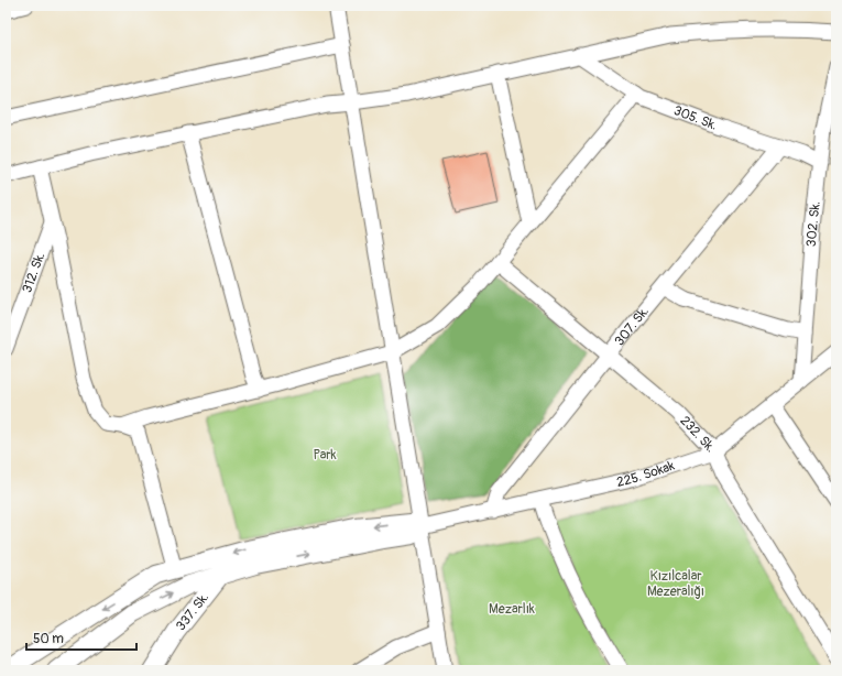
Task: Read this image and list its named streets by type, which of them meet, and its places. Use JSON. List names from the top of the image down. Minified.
{"streets":{"street":["305. Sk.","302. Sk.","312. Sk.","307. Sk.","232. Sk.","225. Sokak","337. Sk."]},"crossings":[["305. Sk.","302. Sk."],["305. Sk.","307. Sk."],["302. Sk.","225. Sokak"],["307. Sk.","232. Sk."],["307. Sk.","225. Sokak"],["232. Sk.","225. Sokak"]],"parks":["Park","Kızılcalar Mezeralığı","Mezarlık"],"scale_bar":"50 m"}
